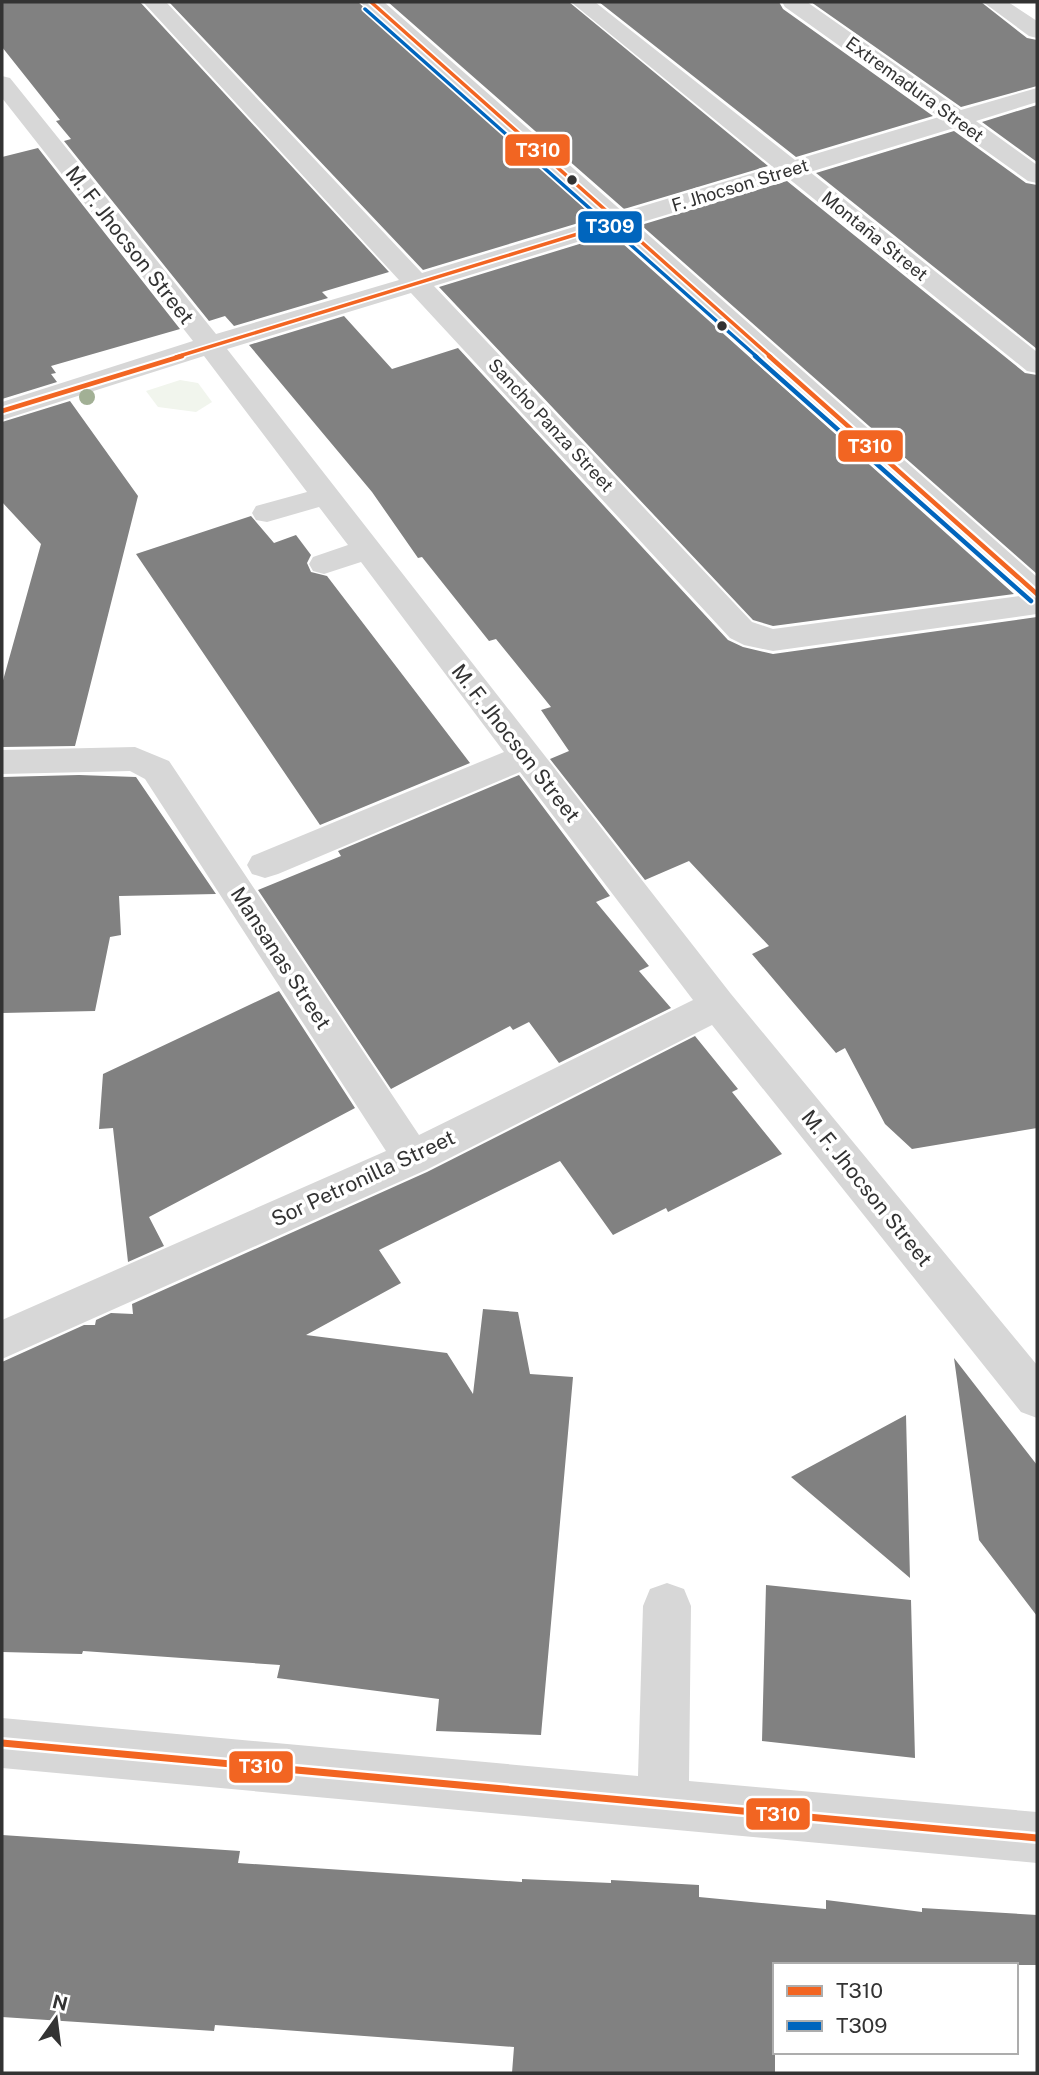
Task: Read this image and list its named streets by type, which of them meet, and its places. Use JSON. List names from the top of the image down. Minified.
{"streets":{"street":["Extremadura Street","F. Jhocson Street","Montaña Street","M. F. Jhocson Street","Sancho Panza Street","Mansanas Street","Sor Petronilla Street"]},"crossings":[["Extremadura Street","F. Jhocson Street"],["F. Jhocson Street","Montaña Street"],["F. Jhocson Street","M. F. Jhocson Street"],["F. Jhocson Street","Sancho Panza Street"],["M. F. Jhocson Street","Sor Petronilla Street"],["Mansanas Street","Sor Petronilla Street"]],"lines":["transit line T310","transit line T309"],"legend":["T310","T309"],"north":"top"}
